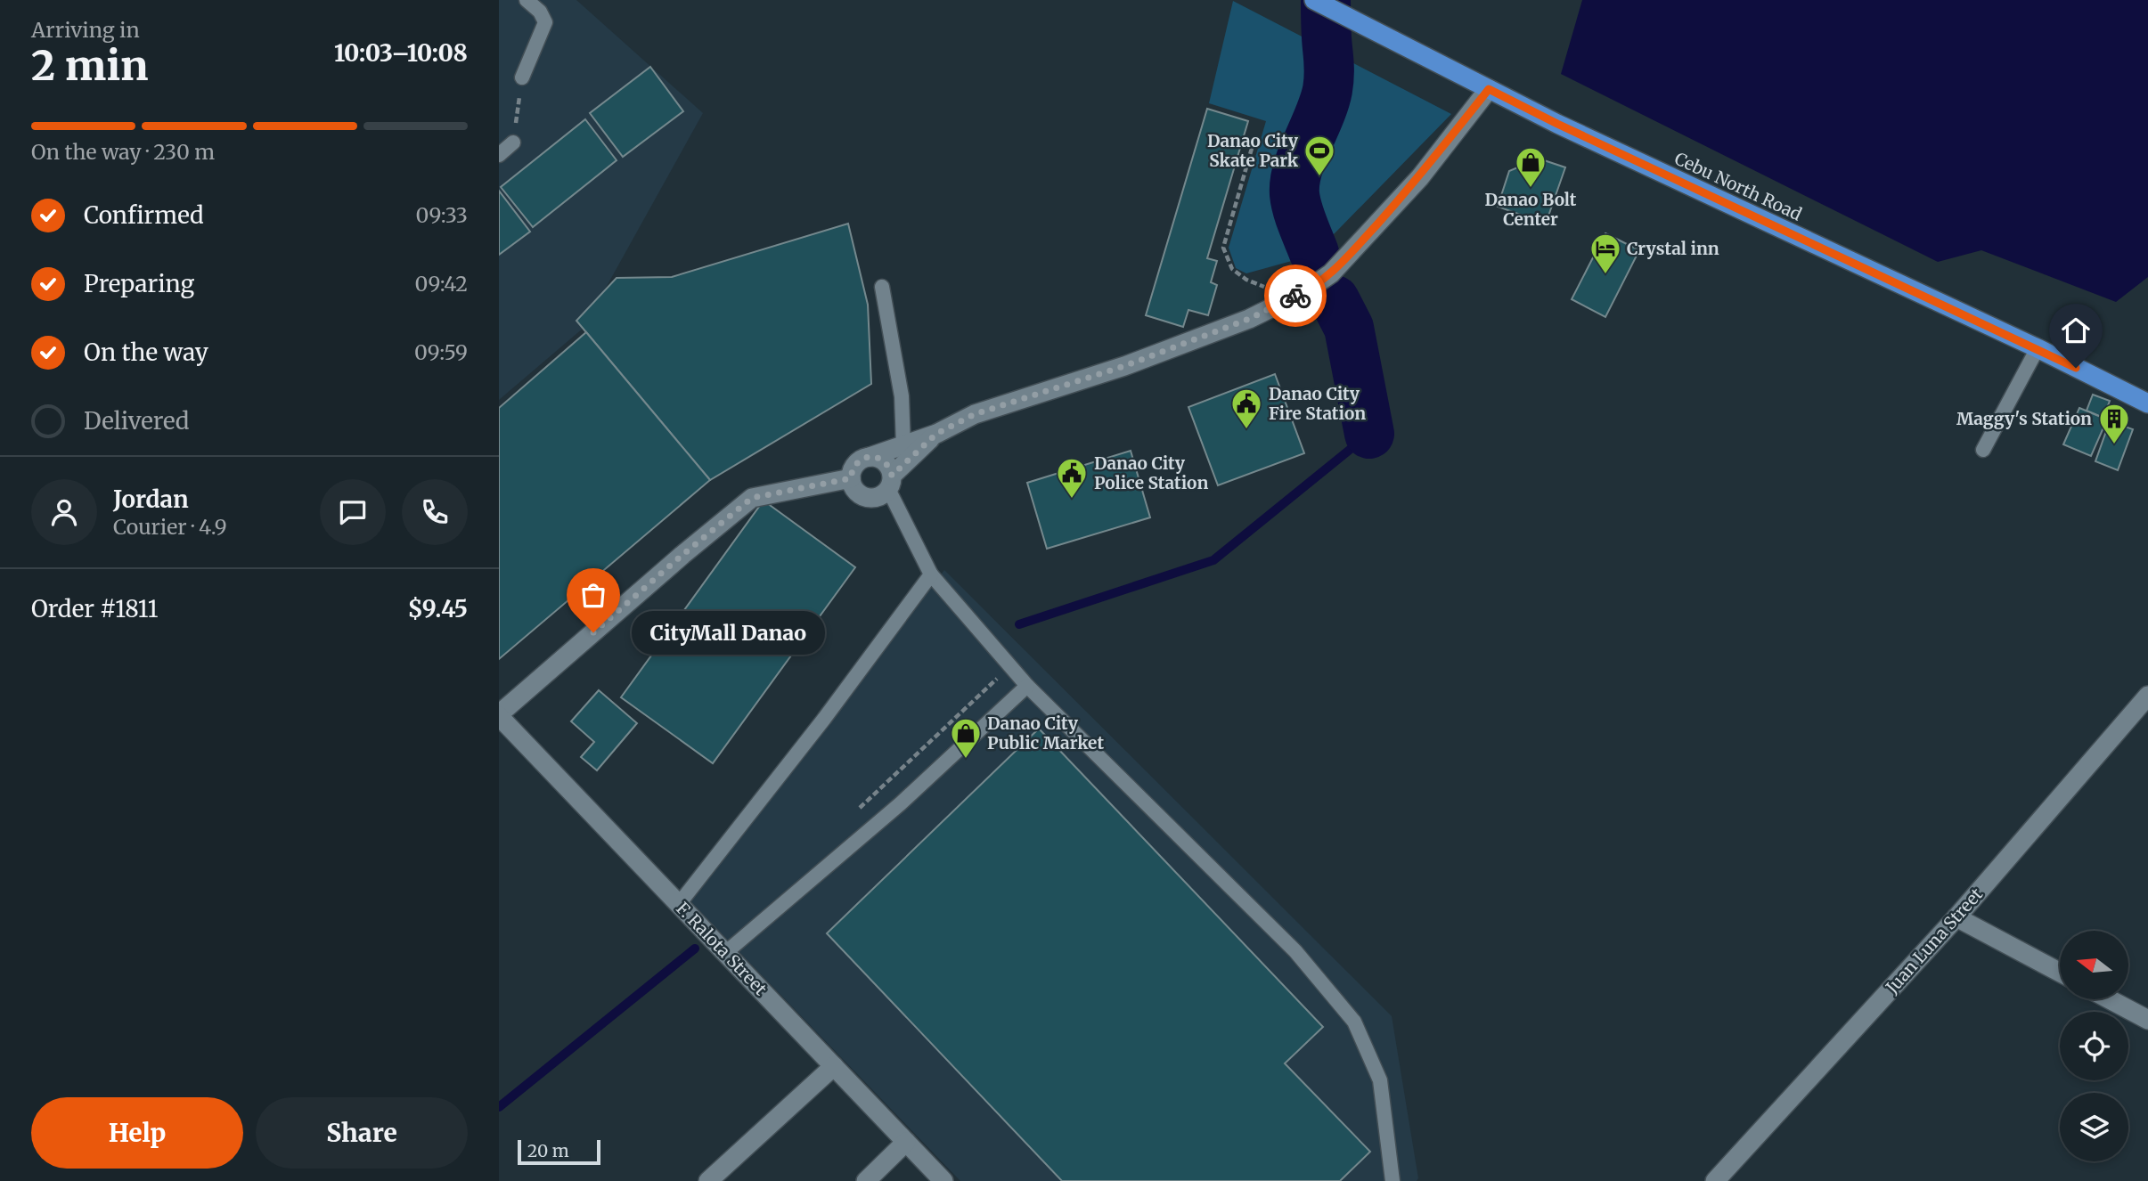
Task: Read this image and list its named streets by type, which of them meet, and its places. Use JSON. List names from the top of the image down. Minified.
{"streets":{"highway":["Cebu North Road"],"street":["Juan Luna Street","F. Ralota Street"]},"places":{"sports":["Danao City Skate Park"],"shop":["Danao Bolt Center","Danao City Public Market"],"hotel":["Crystal inn"],"public building":["Danao City Fire Station","Danao City Police Station"],"building":["Maggy's Station"],"other":["CityMall Danao"]},"scale_bar":"20 m","north":"left","page":{"heading":["2 min","Arriving in","10:03–10:08"],"panel":["Jordan","Courier · 4.9","Order #1811","$9.45"],"bar":"On the way · 230 m","list":[["Confirmed","09:33"],["Preparing","09:42"],["On the way","09:59"],"Delivered"],"bubble":"CityMall Danao","buttons":["Help","Share"],"scale":"20 m"}}
